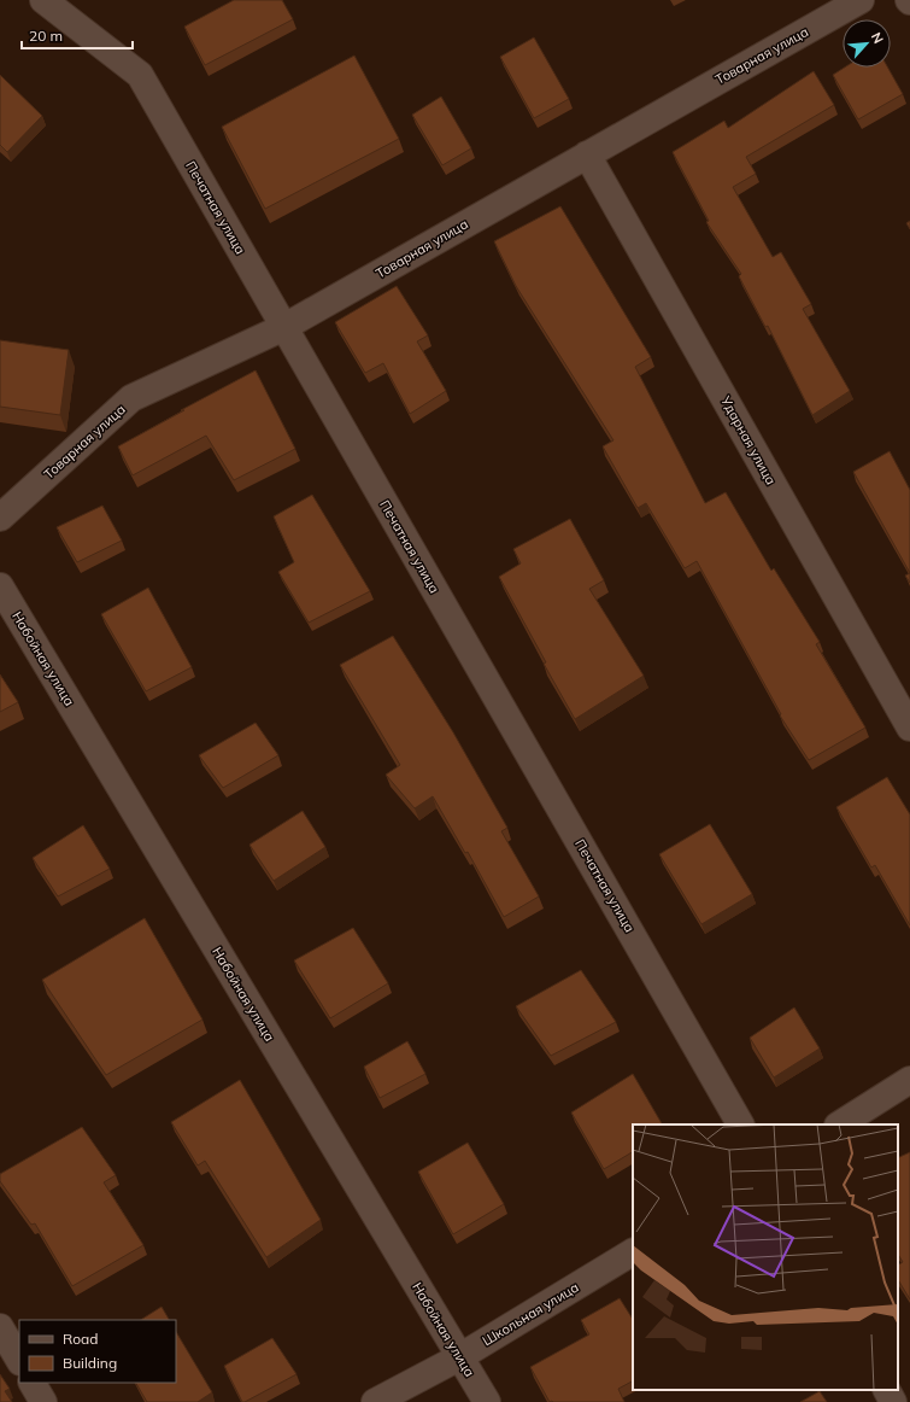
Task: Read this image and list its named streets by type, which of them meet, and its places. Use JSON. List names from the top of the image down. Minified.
{"streets":{"street":["Товарная улица","Печатная улица","Ударная улица","Набойная улица","Школьная улица"]},"crossings":[["Товарная улица","Печатная улица"],["Товарная улица","Ударная улица"],["Набойная улица","Школьная улица"]],"legend":["Road","Building"],"scale_bar":"20 m","north":"top right"}
